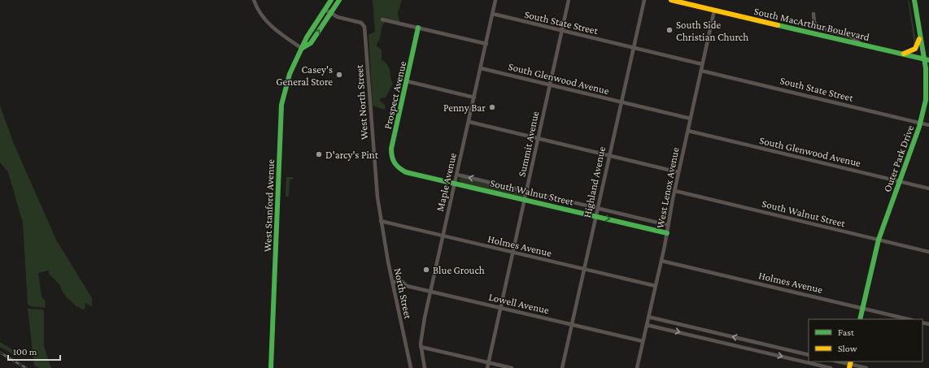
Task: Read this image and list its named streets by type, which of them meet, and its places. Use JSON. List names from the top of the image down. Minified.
{"streets":{"street":["South State Street","South MacArthur Boulevard","South Glenwood Avenue","Prospect Avenue","West North Street","Summit Avenue","Outer Park Drive","Maple Avenue","Highland Avenue","West Lenox Avenue","South Walnut Street","West Stanford Avenue","Holmes Avenue","North Street","Lowell Avenue"]},"crossings":[["South State Street","Summit Avenue"],["South State Street","Outer Park Drive"],["South State Street","Maple Avenue"],["South State Street","Highland Avenue"],["South State Street","West Lenox Avenue"],["South MacArthur Boulevard","Outer Park Drive"],["South MacArthur Boulevard","West Lenox Avenue"],["South Glenwood Avenue","Summit Avenue"],["South Glenwood Avenue","Outer Park Drive"],["South Glenwood Avenue","Maple Avenue"],["South Glenwood Avenue","Highland Avenue"],["South Glenwood Avenue","West Lenox Avenue"],["Prospect Avenue","South Walnut Street"],["West North Street","West Stanford Avenue"],["West North Street","Holmes Avenue"],["West North Street","North Street"],["Summit Avenue","South Walnut Street"],["Summit Avenue","Holmes Avenue"],["Summit Avenue","Lowell Avenue"],["Outer Park Drive","South Walnut Street"],["Outer Park Drive","Holmes Avenue"],["Maple Avenue","South Walnut Street"],["Maple Avenue","Holmes Avenue"],["Maple Avenue","Lowell Avenue"],["Highland Avenue","South Walnut Street"],["Highland Avenue","Holmes Avenue"],["Highland Avenue","Lowell Avenue"],["West Lenox Avenue","South Walnut Street"],["West Lenox Avenue","Holmes Avenue"],["West Lenox Avenue","Lowell Avenue"],["Holmes Avenue","North Street"],["North Street","Lowell Avenue"]],"places":["South Side Christian Church","Casey's General Store","Penny Bar","D'arcy's Pint","Blue Grouch"],"legend":["Fast","Slow"],"scale_bar":"100 m"}
